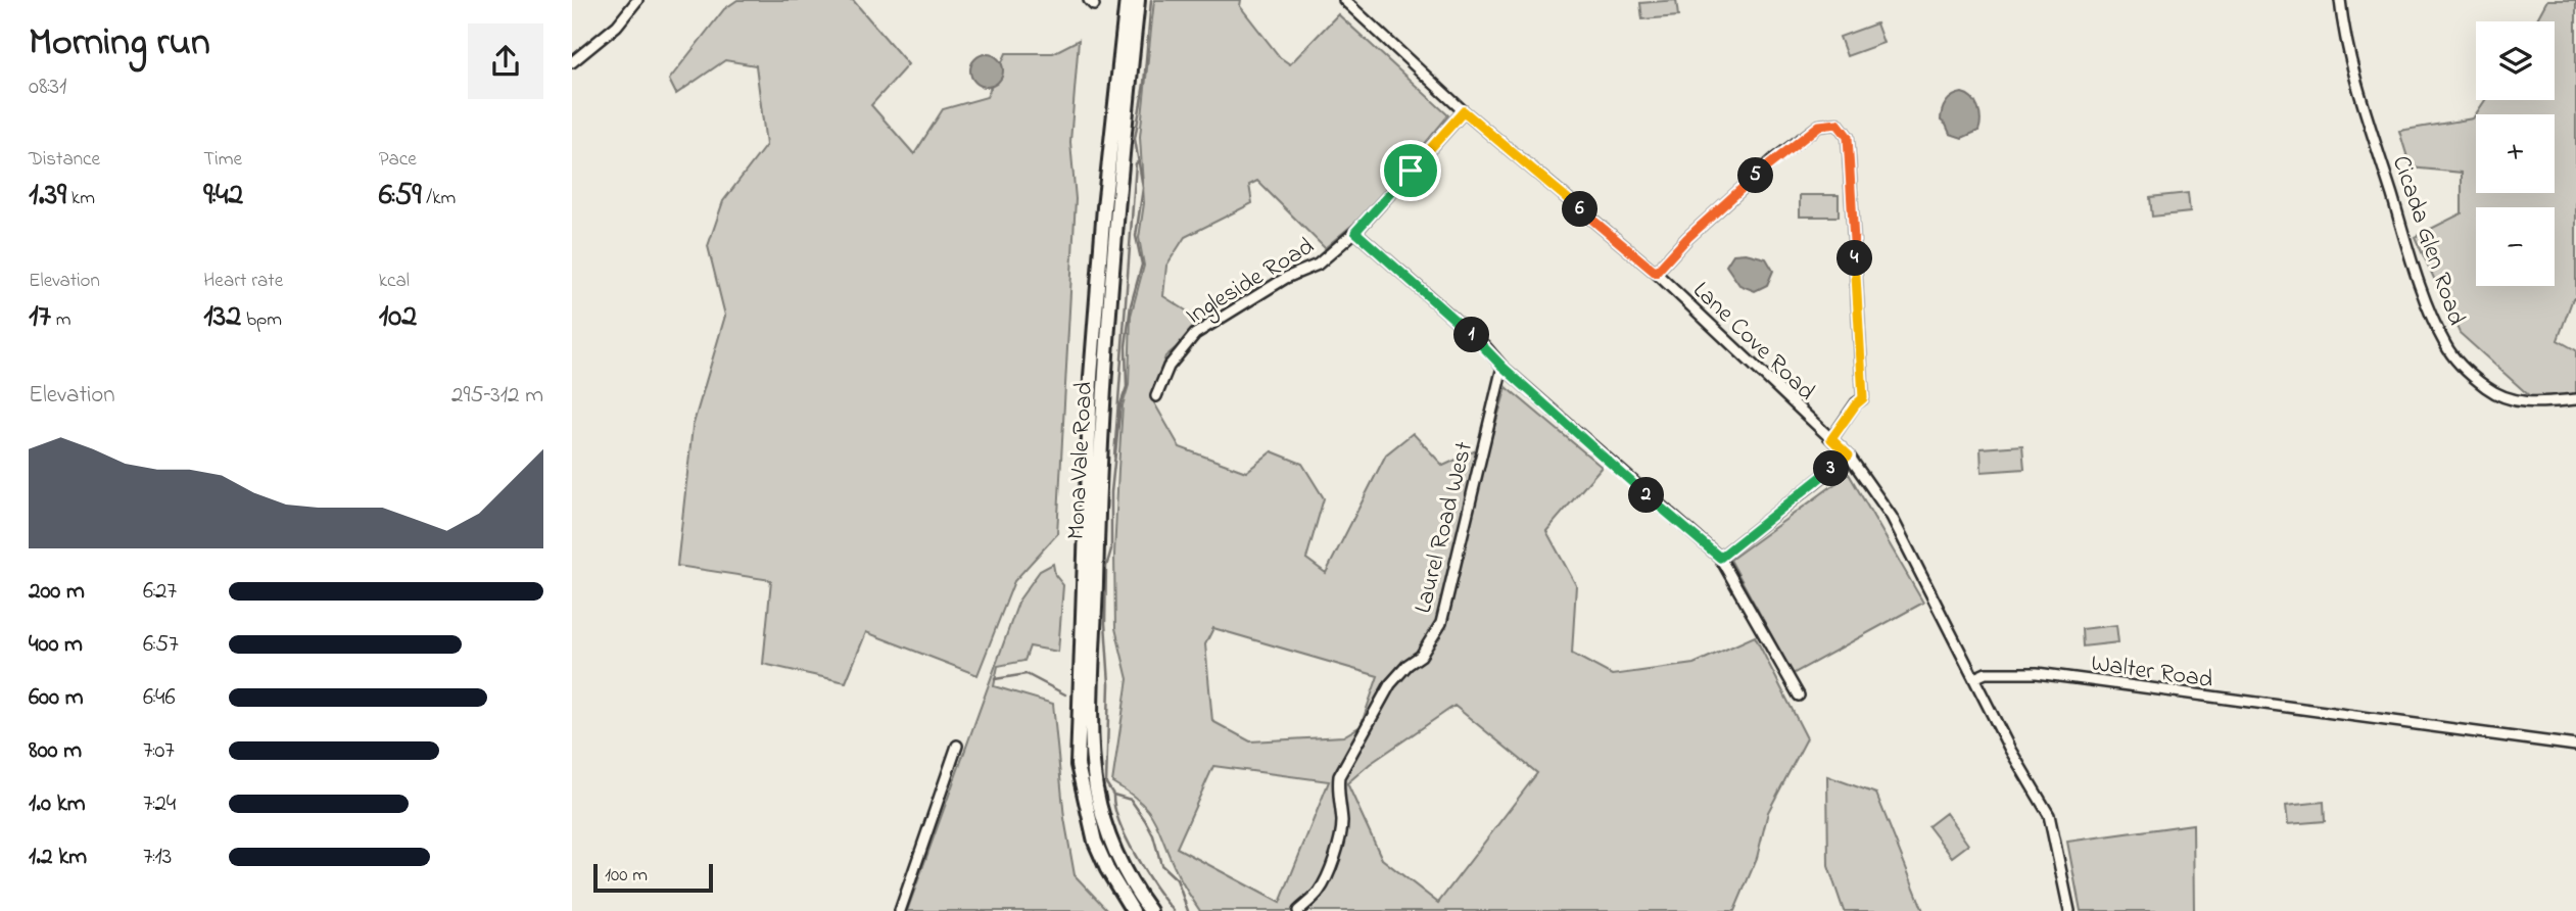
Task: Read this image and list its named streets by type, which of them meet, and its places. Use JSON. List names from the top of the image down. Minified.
{"streets":{"highway":["Mona Vale Road"],"street":["Cicada Glen Road","Ingleside Road","Lane Cove Road","Laurel Road West","Walter Road"]},"crossings":[["Ingleside Road","Lane Cove Road"],["Lane Cove Road","Walter Road"]],"scale_bar":"100 m","page":{"heading":["Morning run","08:31"],"map_buttons":["+","−"],"stats":[["Distance","1.39 km"],["Time","9:42"],["Pace","6:59 /km"],["Elevation","17 m"],["Heart rate","132 bpm"],["kcal","102"]],"pins":["5","6","4","1","3","2"],"chart":["Elevation","295–312 m"],"list":[{"name":"200 m","note":"6:27"},{"name":"400 m","note":"6:57"},{"name":"600 m","note":"6:46"},{"name":"800 m","note":"7:07"},{"name":"1.0 km","note":"7:24"},{"name":"1.2 km","note":"7:13"}],"scale":"100 m"}}
